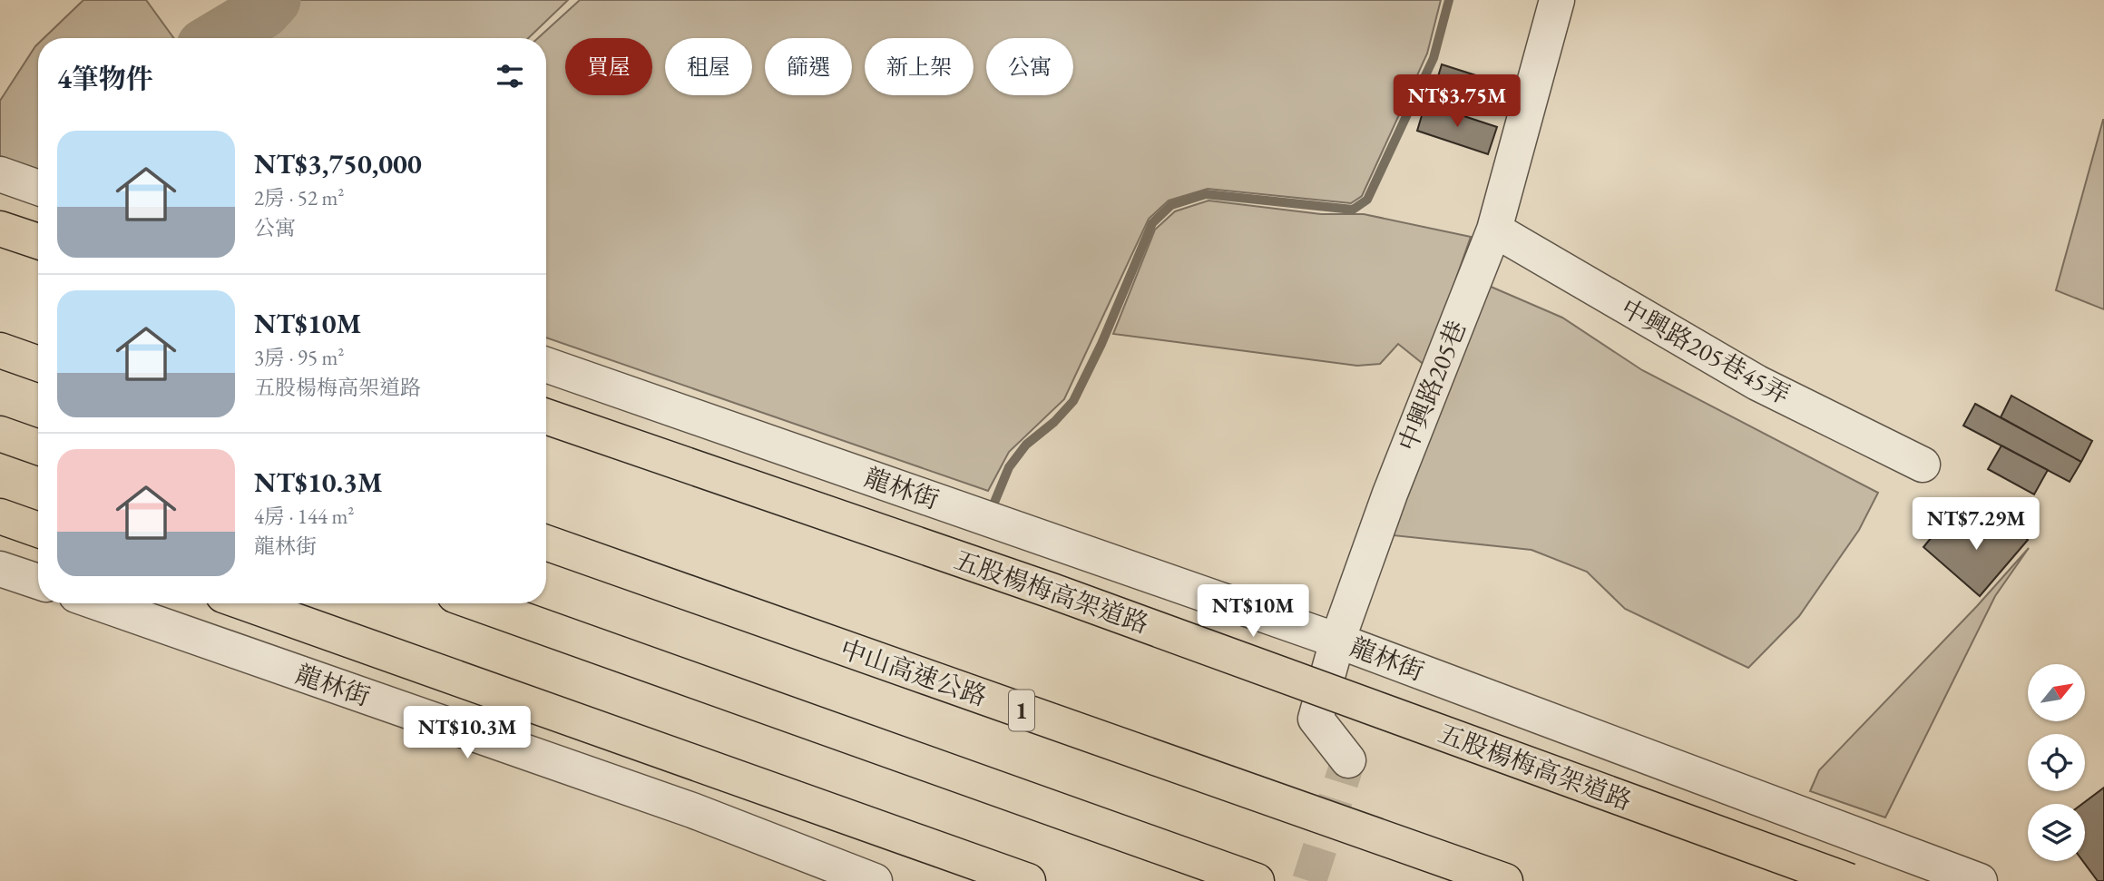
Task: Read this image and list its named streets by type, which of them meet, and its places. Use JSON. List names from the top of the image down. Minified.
{"streets":{"highway":["五股楊梅高架道路","中山高速公路","1"],"street":["中興路205巷45弄","中興路205巷","龍林街"]},"crossings":[["中興路205巷45弄","中興路205巷"],["中興路205巷","龍林街"]],"north":"top right","page":{"chip":["買屋","租屋","篩選","新上架","公寓"],"heading":"4筆物件","price":["NT$3.75M","NT$7.29M","NT$10M","NT$10.3M"],"list":[{"name":"NT$3,750,000","note":"2房 · 52 m² · 公寓"},{"name":"NT$10M","note":"3房 · 95 m² · 五股楊梅高架道路"},{"name":"NT$10.3M","note":"4房 · 144 m² · 龍林街"}]}}
